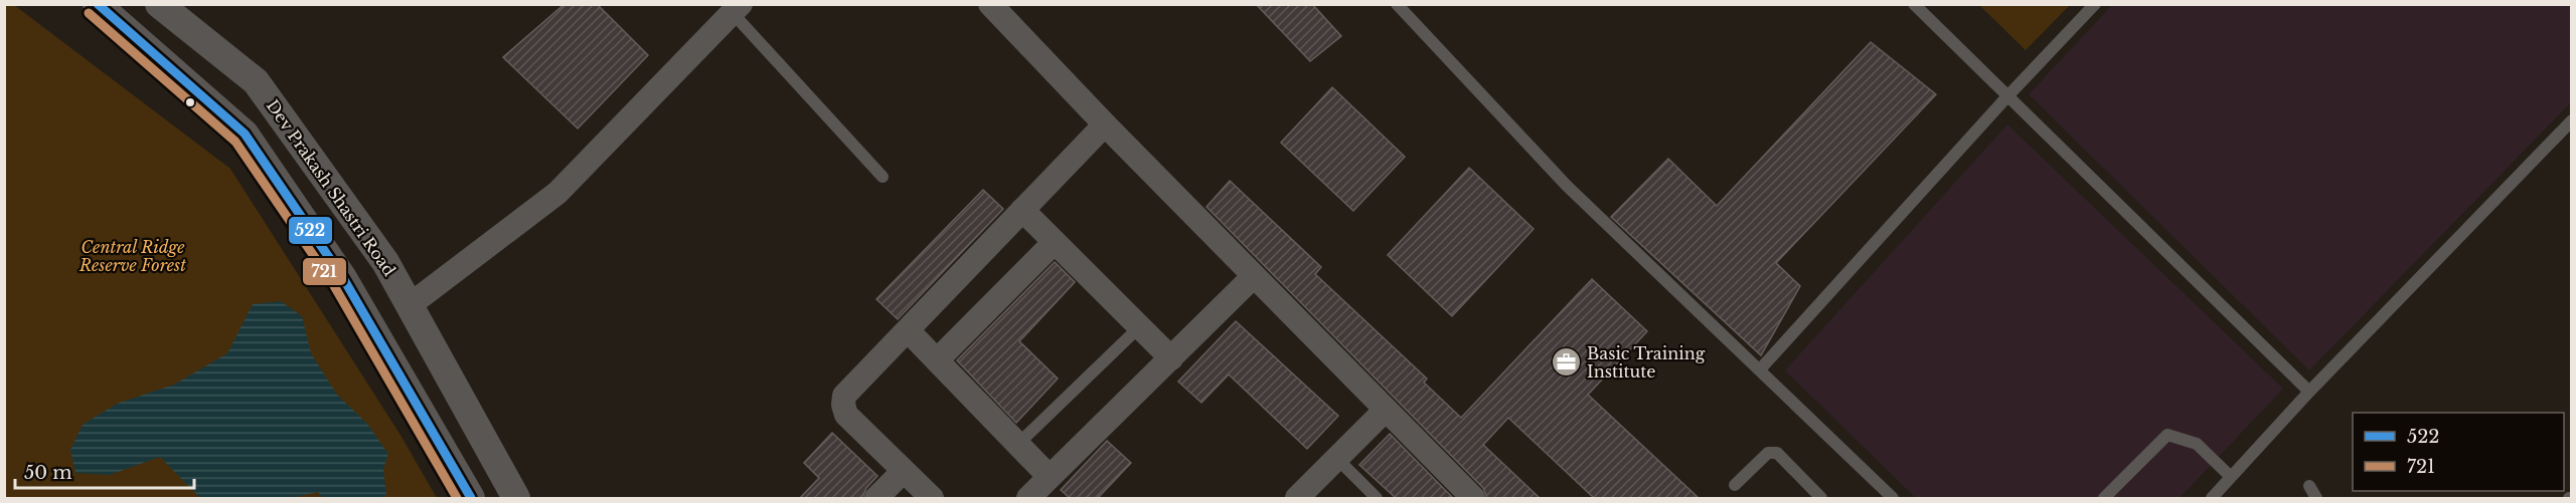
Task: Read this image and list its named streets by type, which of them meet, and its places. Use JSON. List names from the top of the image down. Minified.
{"streets":{"street":["Dev Prakash Shastri Road"]},"parks":["Central Ridge Reserve Forest"],"places":{"office":["Basic Training Institute"]},"lines":["transit line 522","transit line 721"],"legend":["522","721"],"scale_bar":"50 m"}
